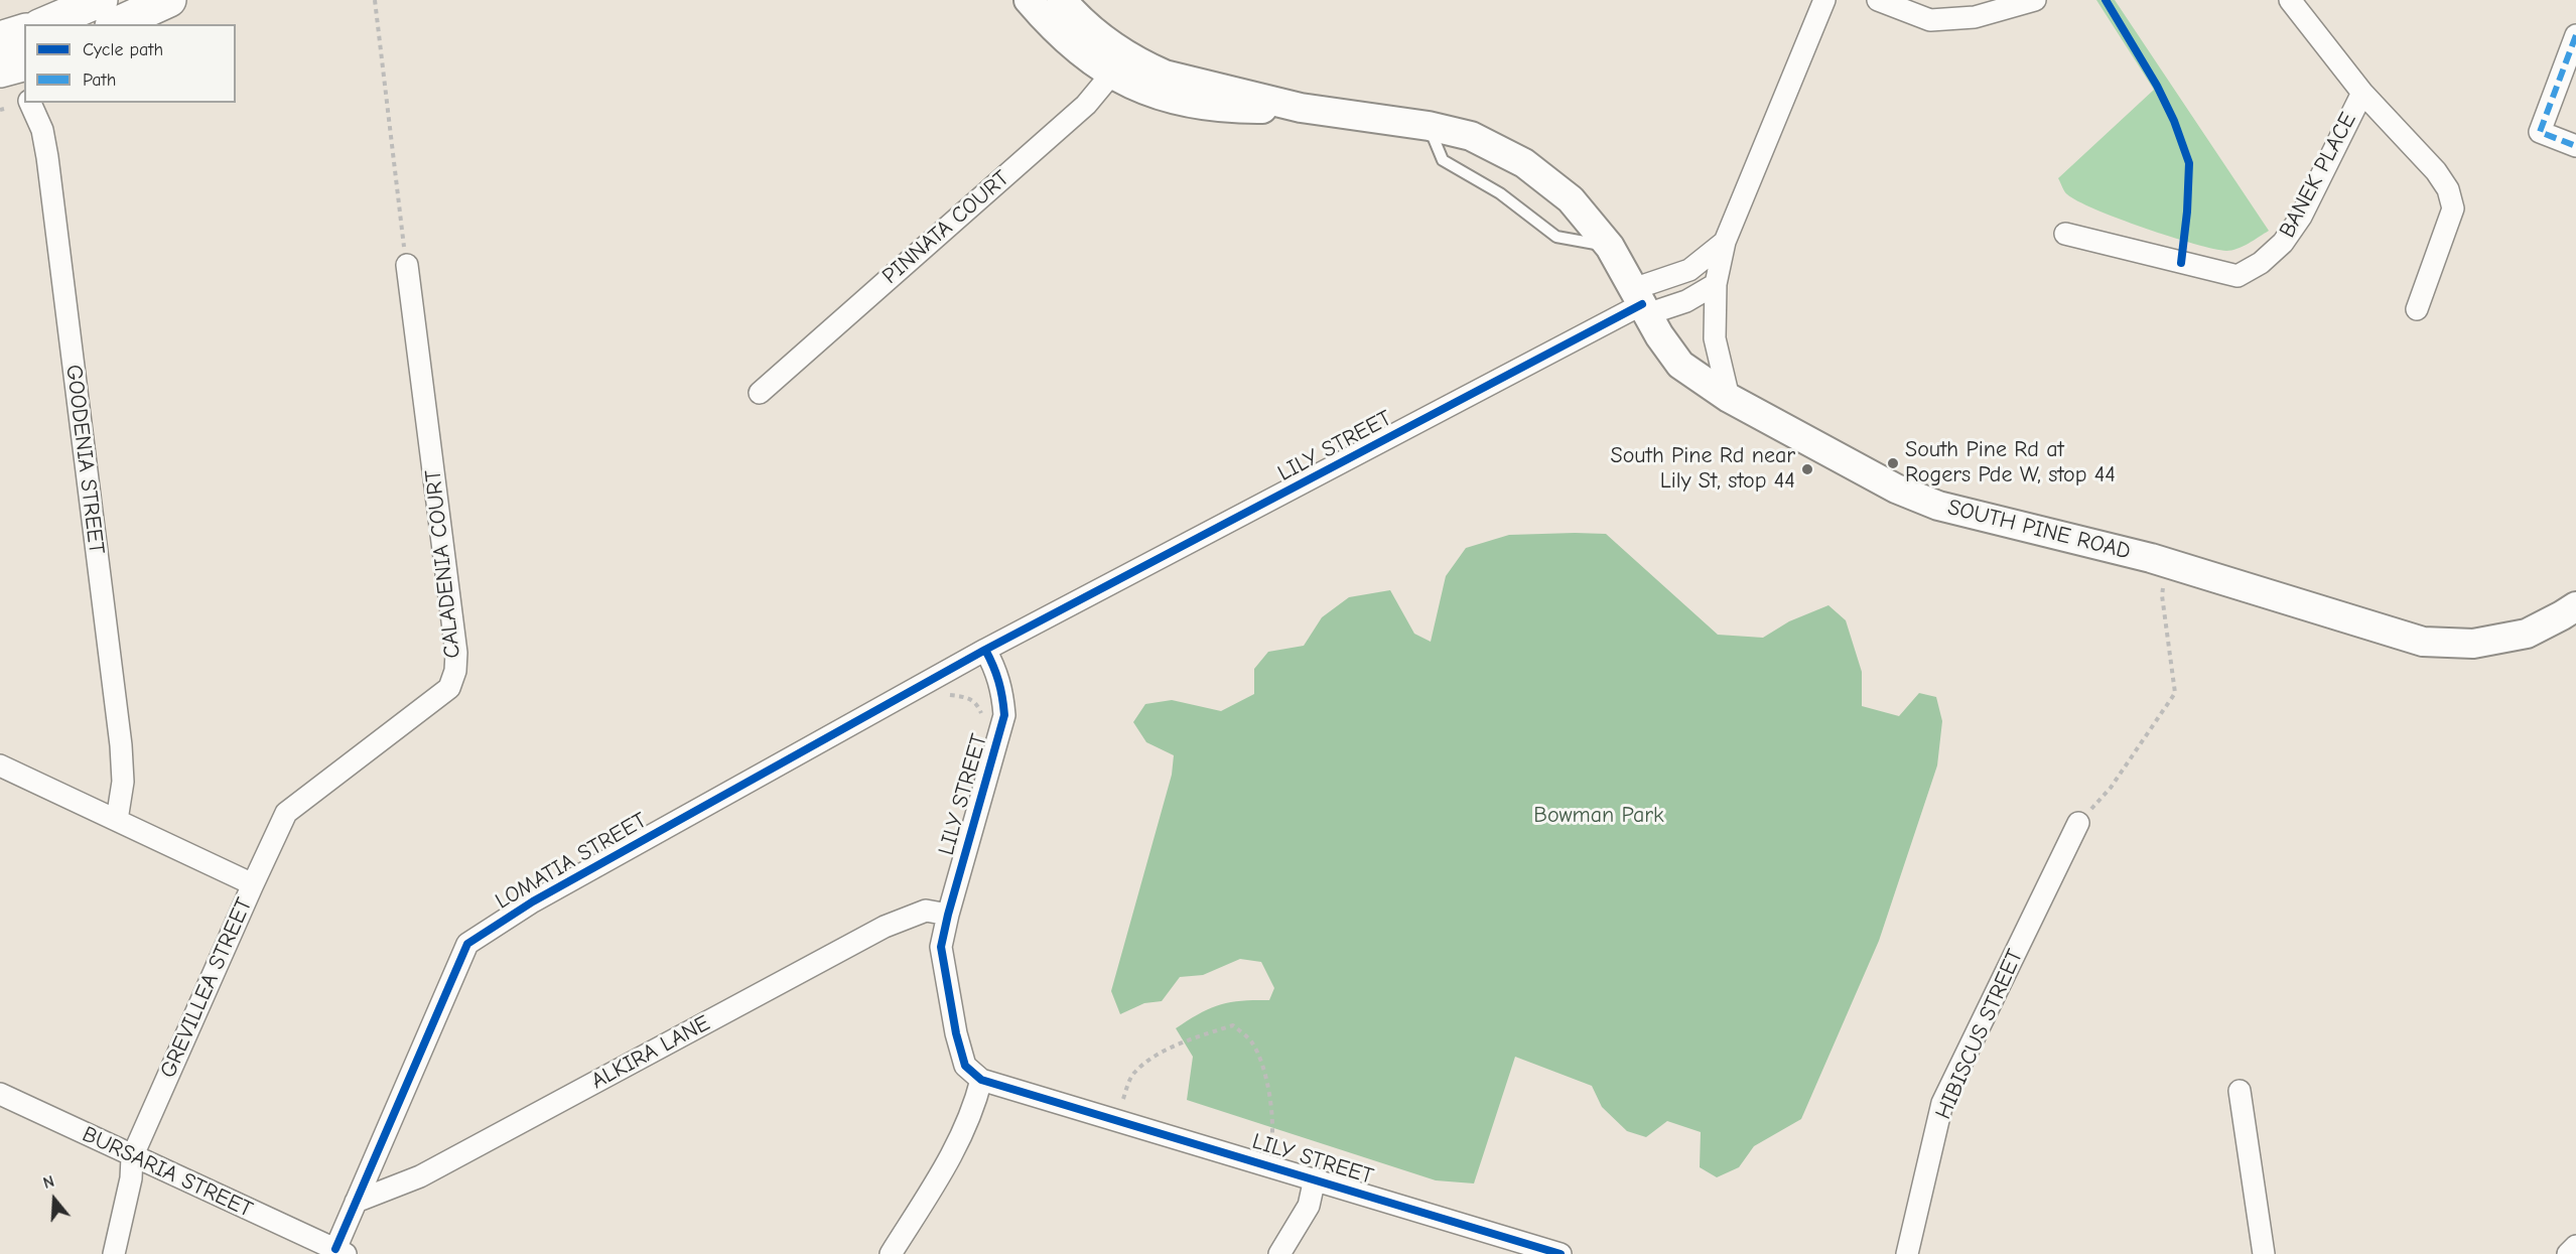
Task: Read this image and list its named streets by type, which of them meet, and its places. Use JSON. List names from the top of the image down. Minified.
{"streets":{"main road":["SOUTH PINE ROAD"],"street":["BANEK PLACE","PINNATA COURT","LILY STREET","GOODENIA STREET","CALADENIA COURT","LOMATIA STREET","GREVILLEA STREET","HIBISCUS STREET","ALKIRA LANE","BURSARIA STREET"]},"crossings":[["PINNATA COURT","SOUTH PINE ROAD"],["LILY STREET","SOUTH PINE ROAD"],["LILY STREET","LOMATIA STREET"],["LILY STREET","ALKIRA LANE"],["GOODENIA STREET","GREVILLEA STREET"],["CALADENIA COURT","GREVILLEA STREET"],["LOMATIA STREET","ALKIRA LANE"],["LOMATIA STREET","BURSARIA STREET"],["GREVILLEA STREET","BURSARIA STREET"]],"parks":["Bowman Park"],"places":["South Pine Rd at Rogers Pde W, stop 44","South Pine Rd near Lily St, stop 44"],"legend":["Cycle path","Path"],"north":"top"}
